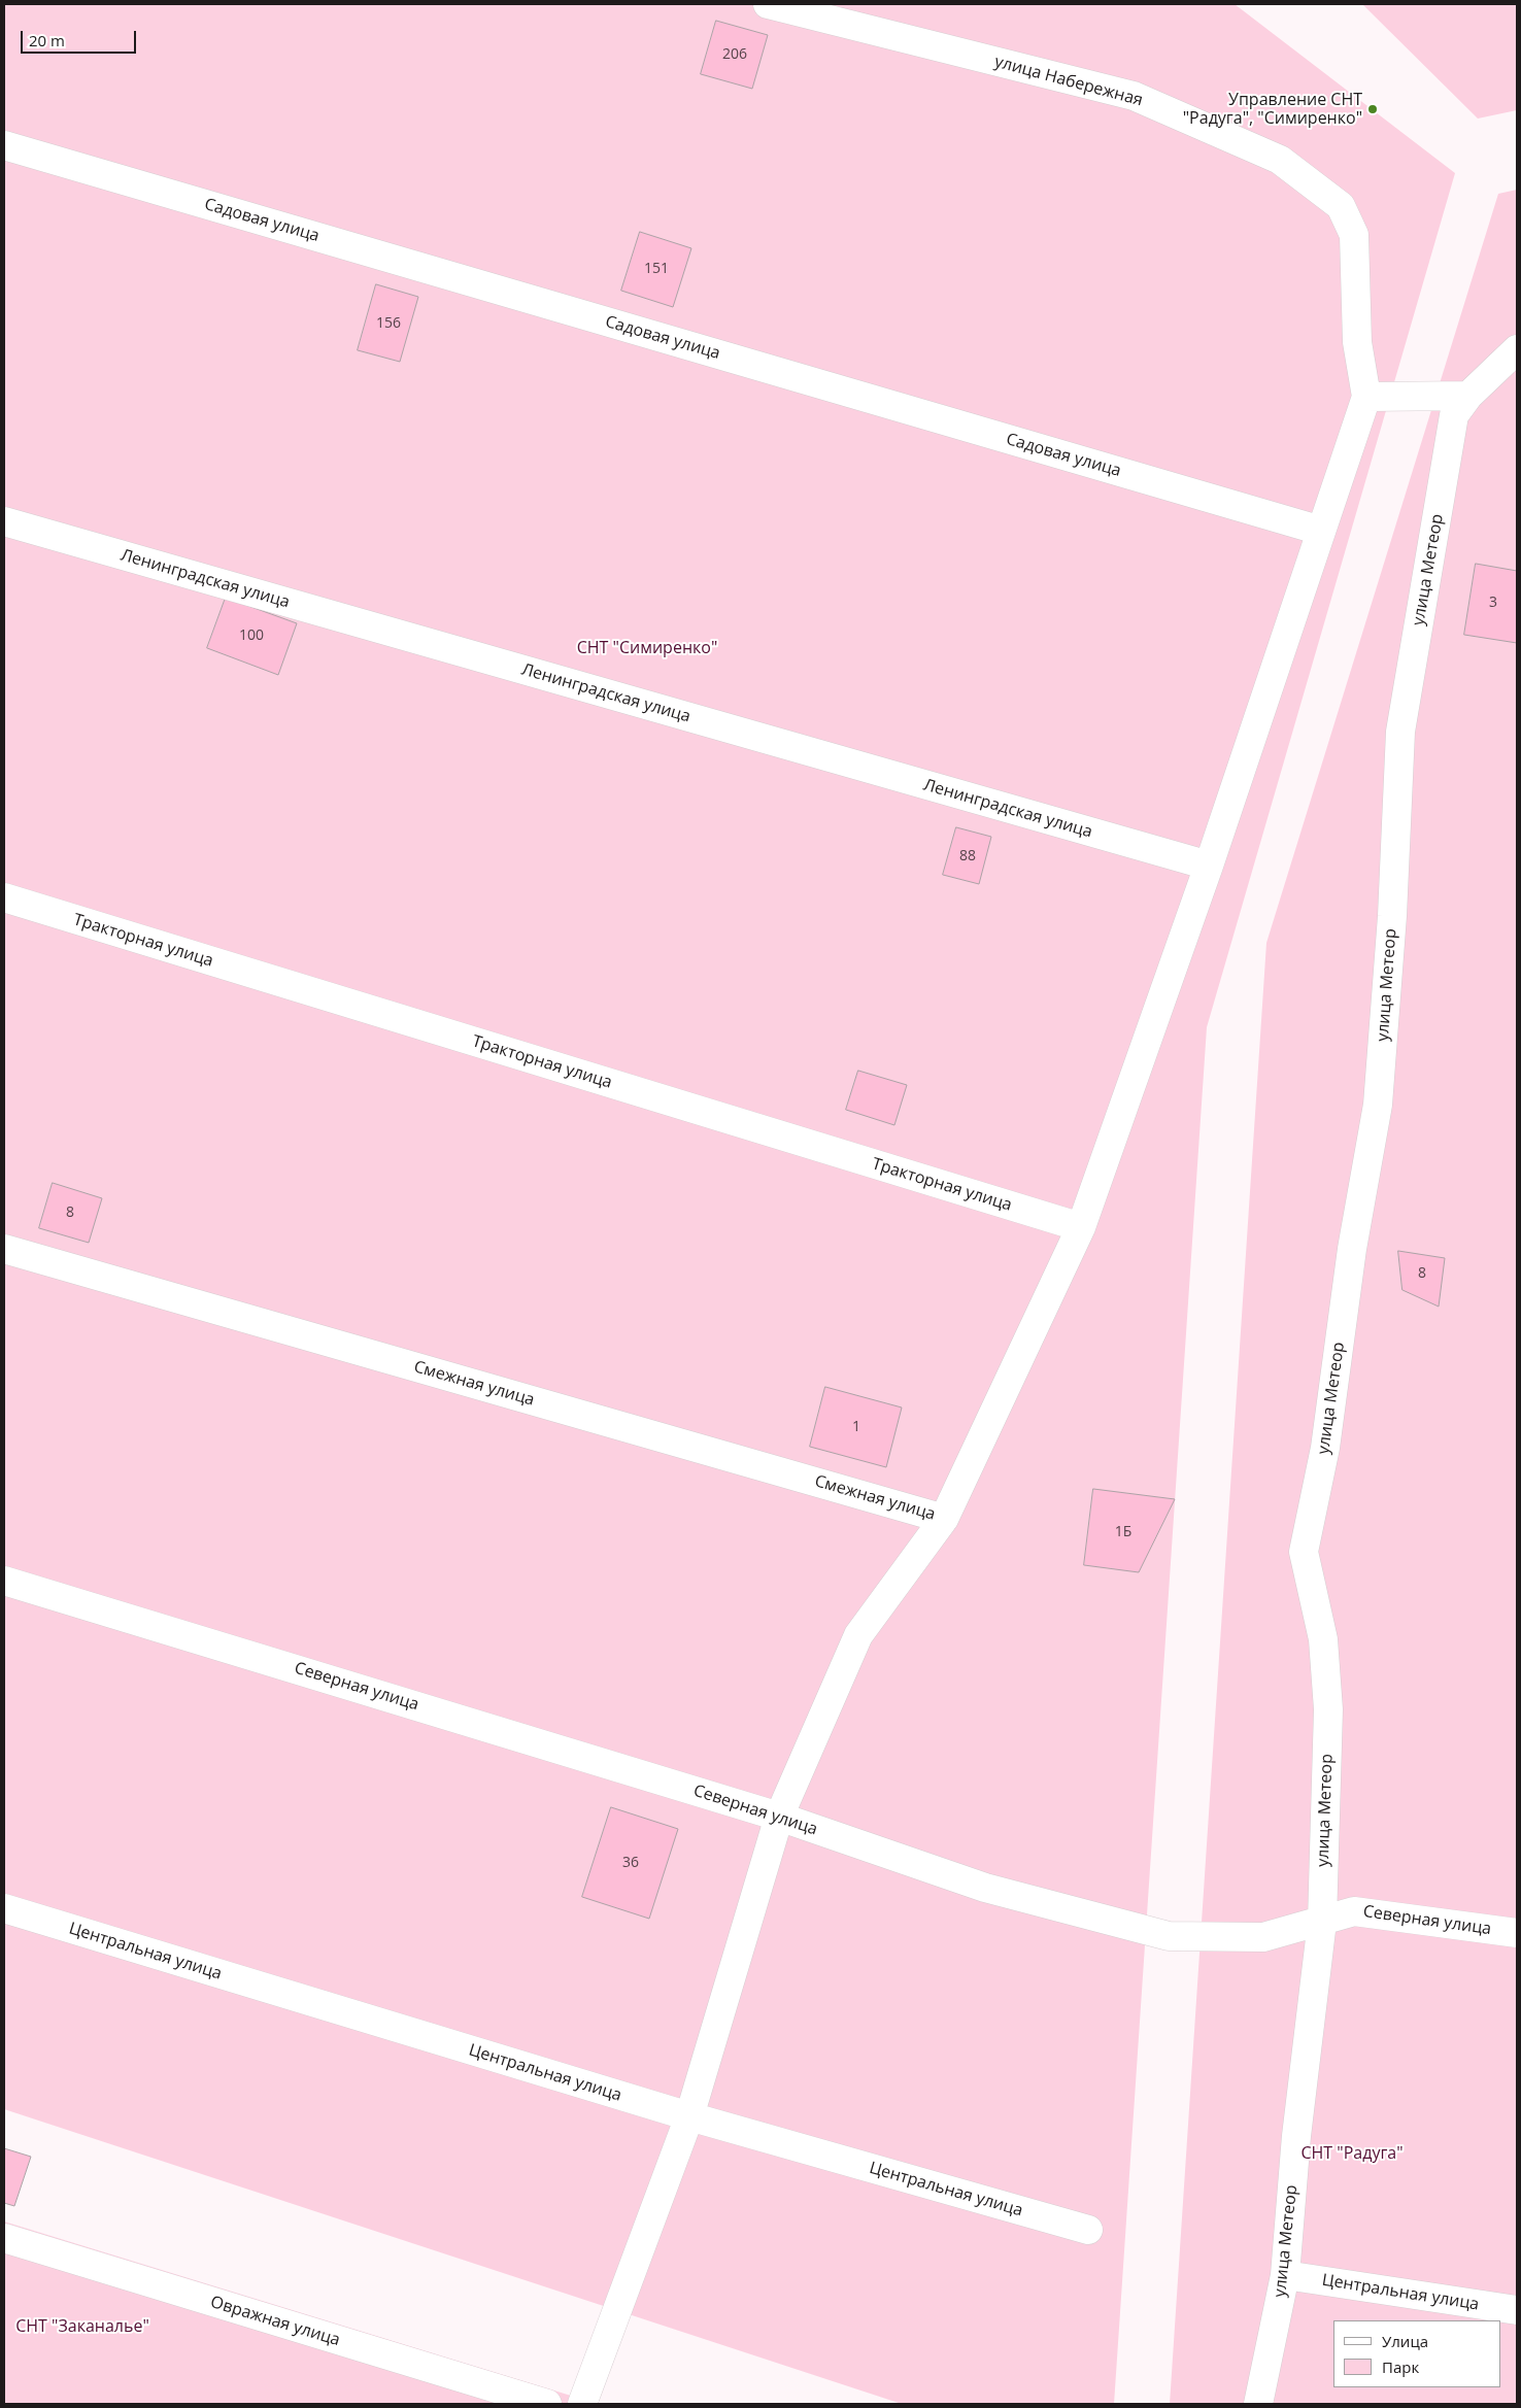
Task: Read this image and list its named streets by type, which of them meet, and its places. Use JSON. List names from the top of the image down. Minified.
{"streets":{"street":["улица Набережная","Садовая улица","улица Метеор","Ленинградская улица","Тракторная улица","Смежная улица","Северная улица","Центральная улица","Овражная улица"]},"crossings":[["улица Метеор","Северная улица"],["улица Метеор","Центральная улица"]],"parks":["СНТ \"Симиренко\"","СНТ \"Радуга\"","СНТ \"Заканалье\""],"places":["Управление СНТ \"Радуга\", \"Симиренко\""],"house_numbers":["206","151","156","3","100","88","8","8","1","1Б","36"],"legend":["Улица","Парк"],"scale_bar":"20 m"}
